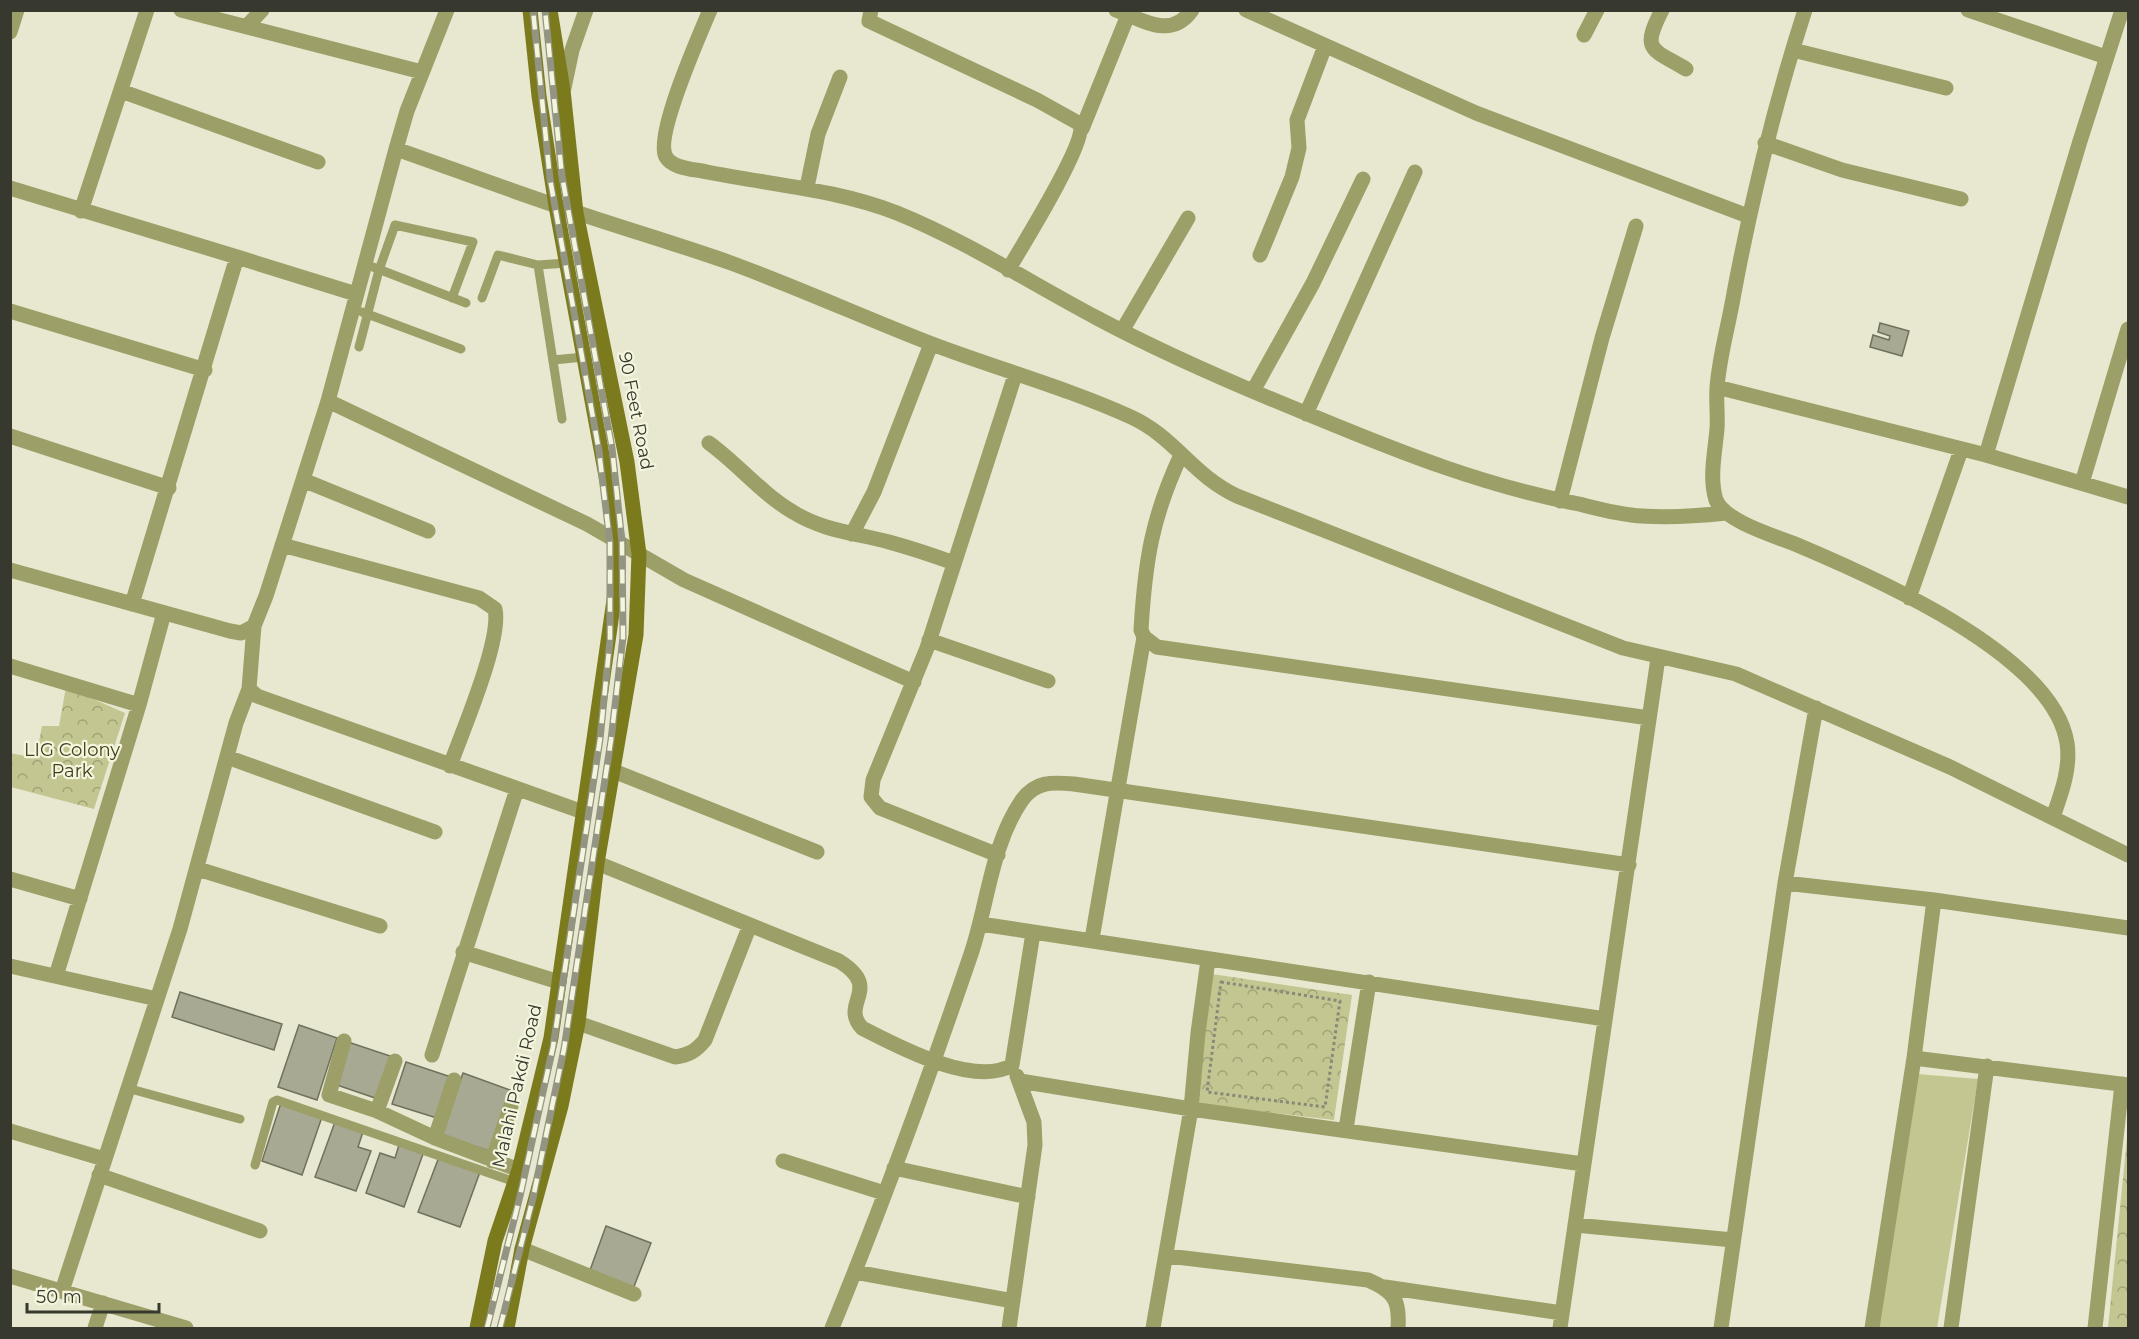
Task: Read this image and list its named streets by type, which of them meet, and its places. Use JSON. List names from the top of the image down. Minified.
{"streets":{"main road":["90 Feet Road","Malahi Pakdi Road"]},"parks":["LIG Colony Park"],"scale_bar":"50 m"}
